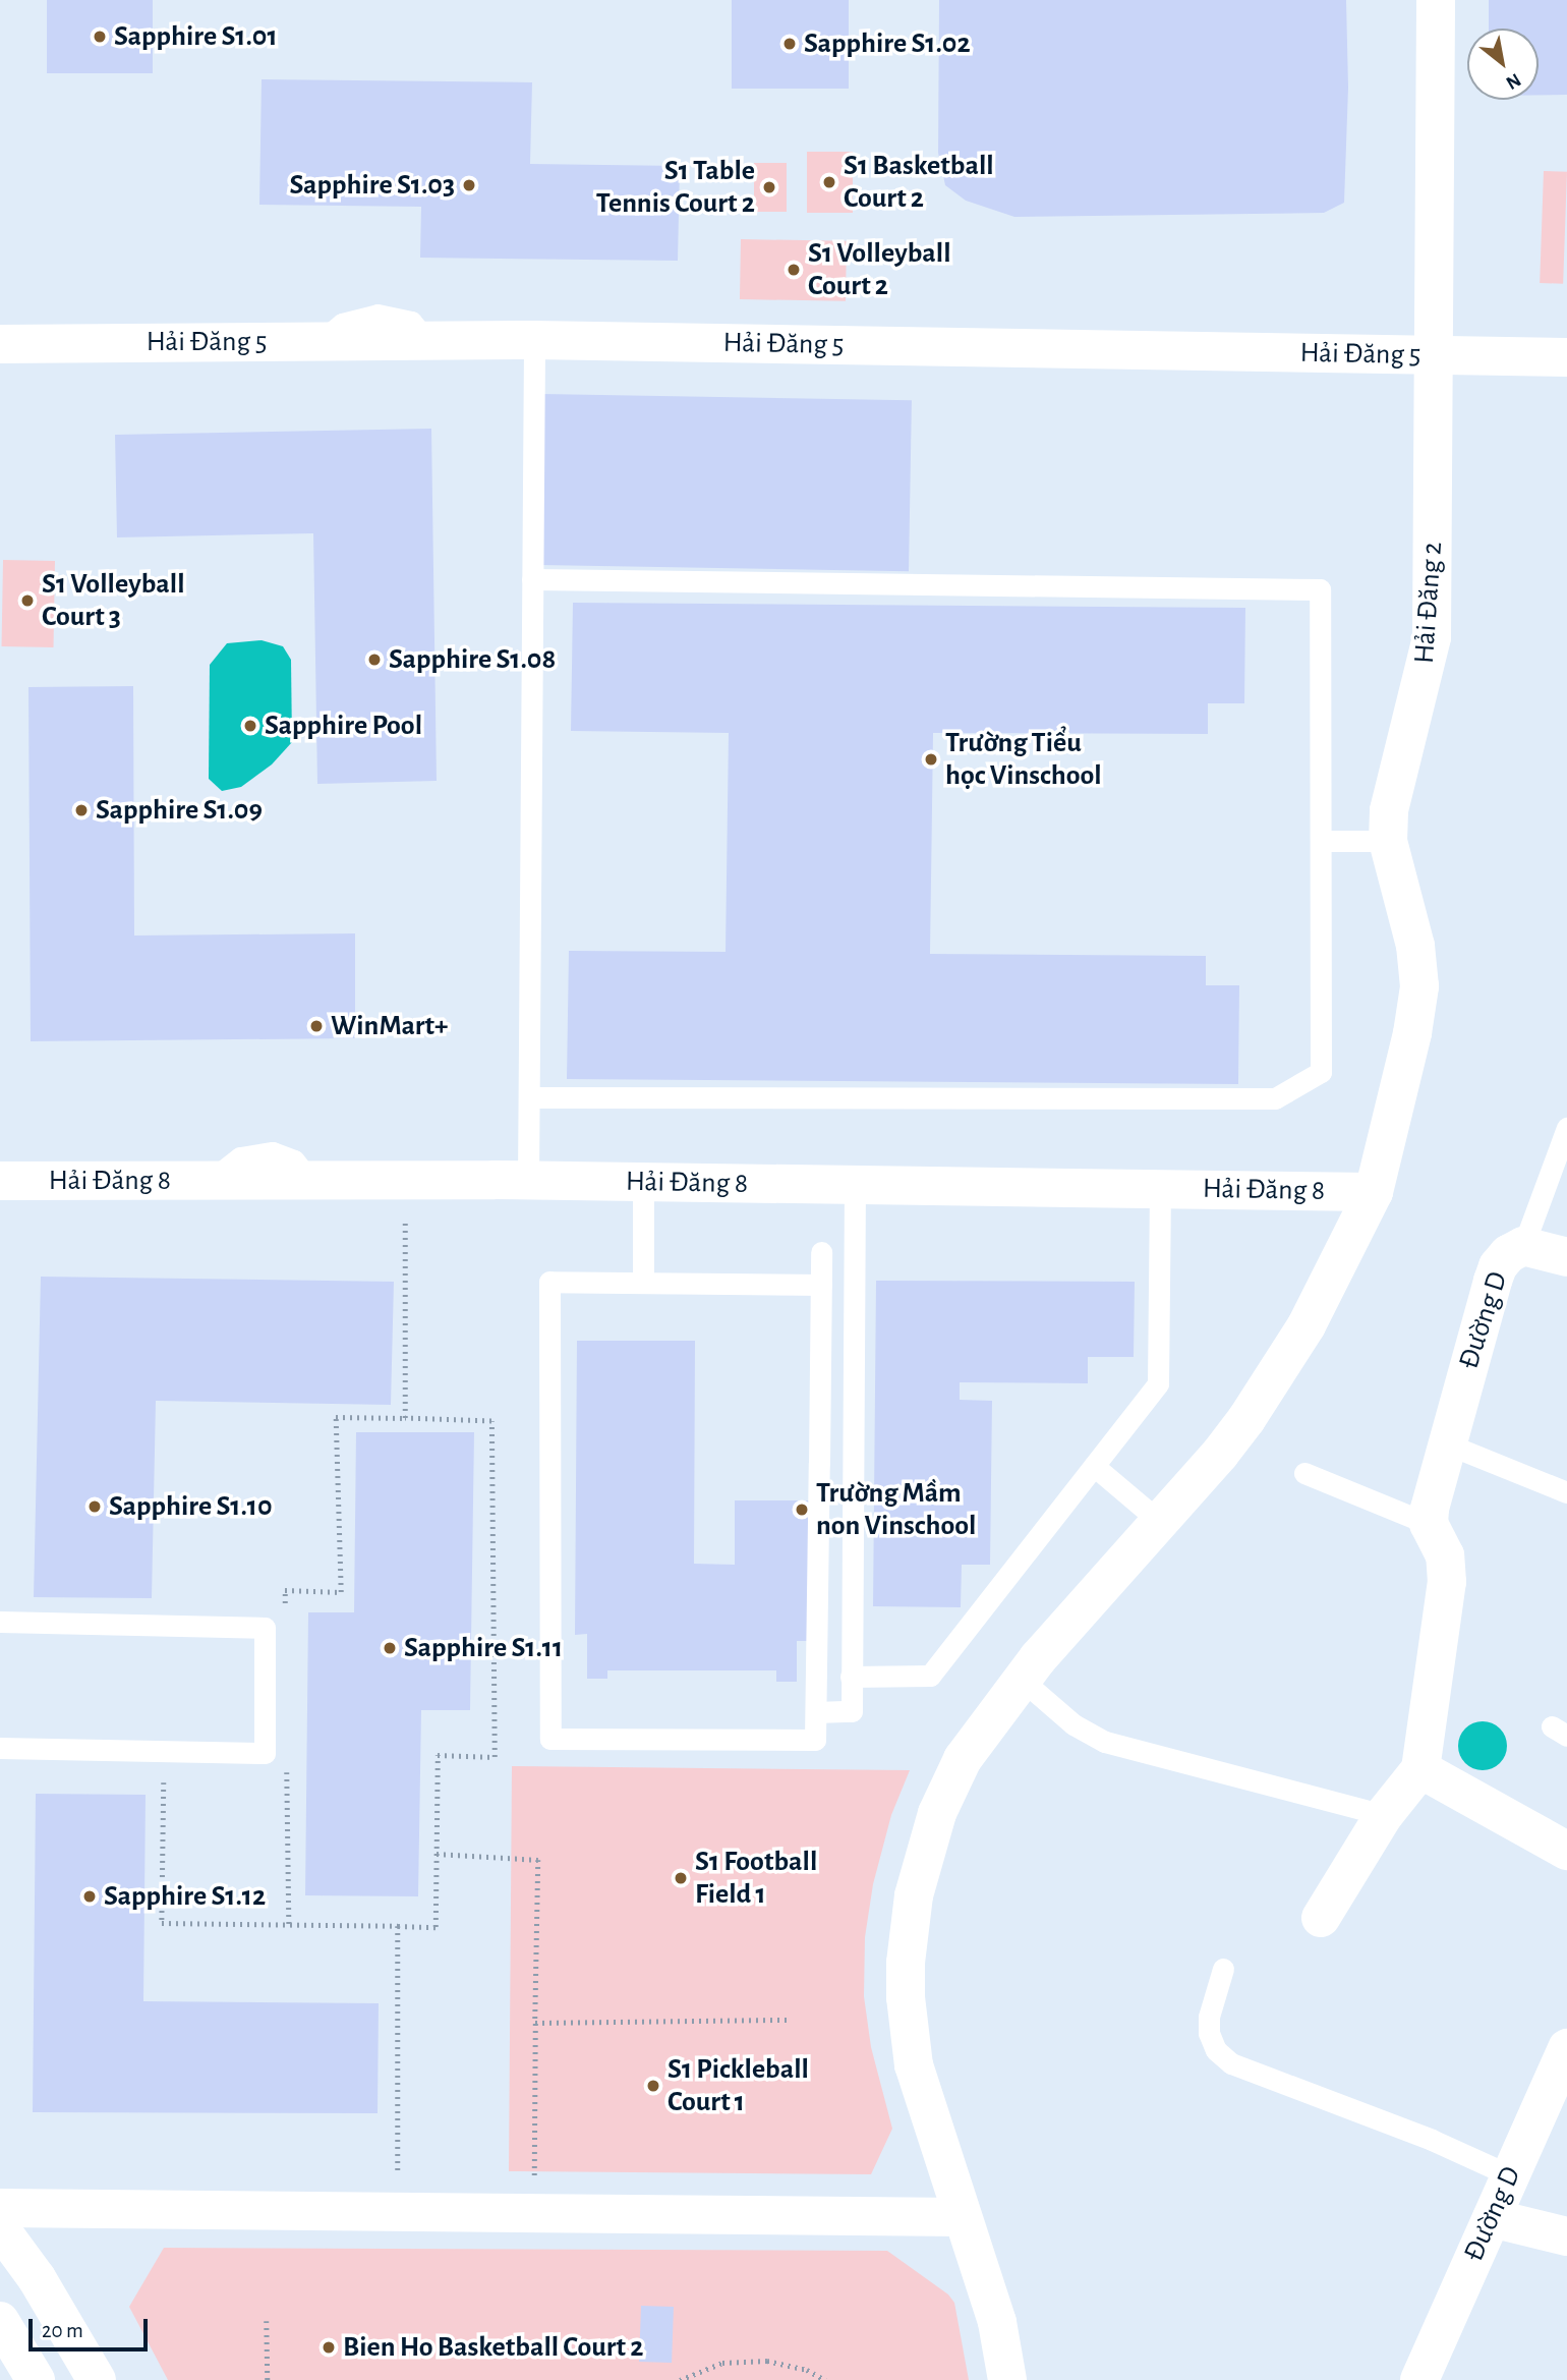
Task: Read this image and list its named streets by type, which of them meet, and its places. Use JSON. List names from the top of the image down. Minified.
{"streets":{"street":["Hải Đăng 5","Hải Đăng 2","Hải Đăng 8","Đường D"]},"crossings":[["Hải Đăng 5","Hải Đăng 2"],["Hải Đăng 2","Hải Đăng 8"]],"places":["Sapphire S1.01","Sapphire S1.02","S1 Basketball Court 2","Sapphire S1.03","S1 Table Tennis Court 2","S1 Volleyball Court 2","S1 Volleyball Court 3","Sapphire S1.08","Sapphire Pool","Trường Tiểu học Vinschool","Sapphire S1.09","WinMart+","Sapphire S1.10","Trường Mầm non Vinschool","Sapphire S1.11","S1 Football Field 1","Sapphire S1.12","S1 Pickleball Court 1","Bien Ho Basketball Court 2"],"scale_bar":"20 m","north":"bottom right"}
